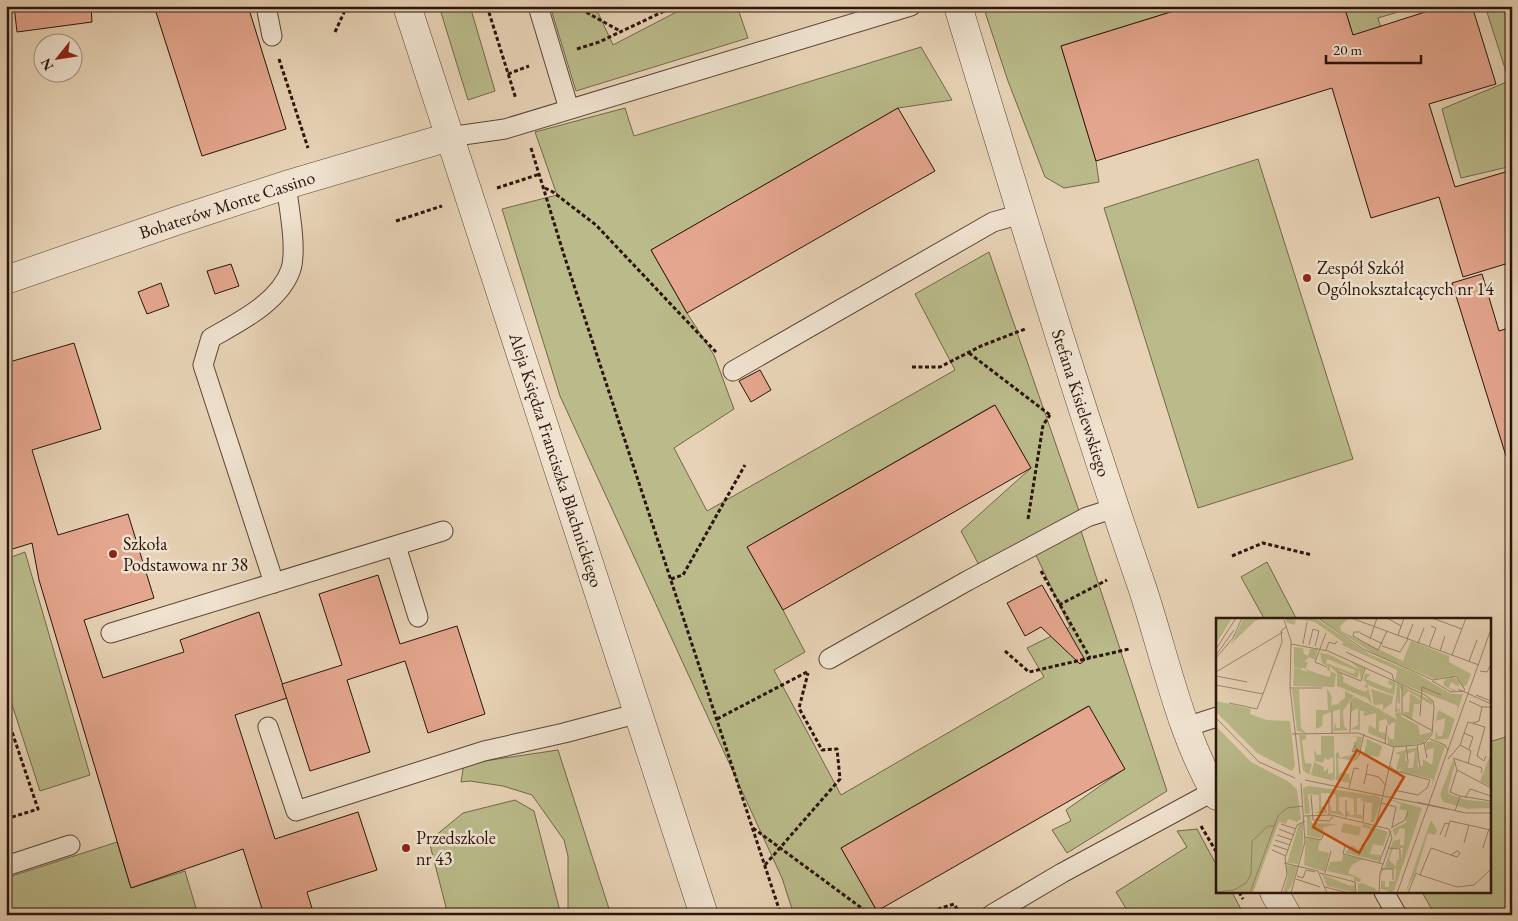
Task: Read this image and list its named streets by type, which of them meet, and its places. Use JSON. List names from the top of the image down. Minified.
{"streets":{"street":["Bohaterów Monte Cassino","Stefana Kisielewskiego","Aleja Księdza Franciszka Blachnickiego"]},"crossings":[["Bohaterów Monte Cassino","Aleja Księdza Franciszka Blachnickiego"]],"places":["Zespół Szkół Ogólnokształcących nr 14","Szkoła Podstawowa nr 38","Przedszkole nr 43"],"scale_bar":"20 m","north":"bottom left"}
